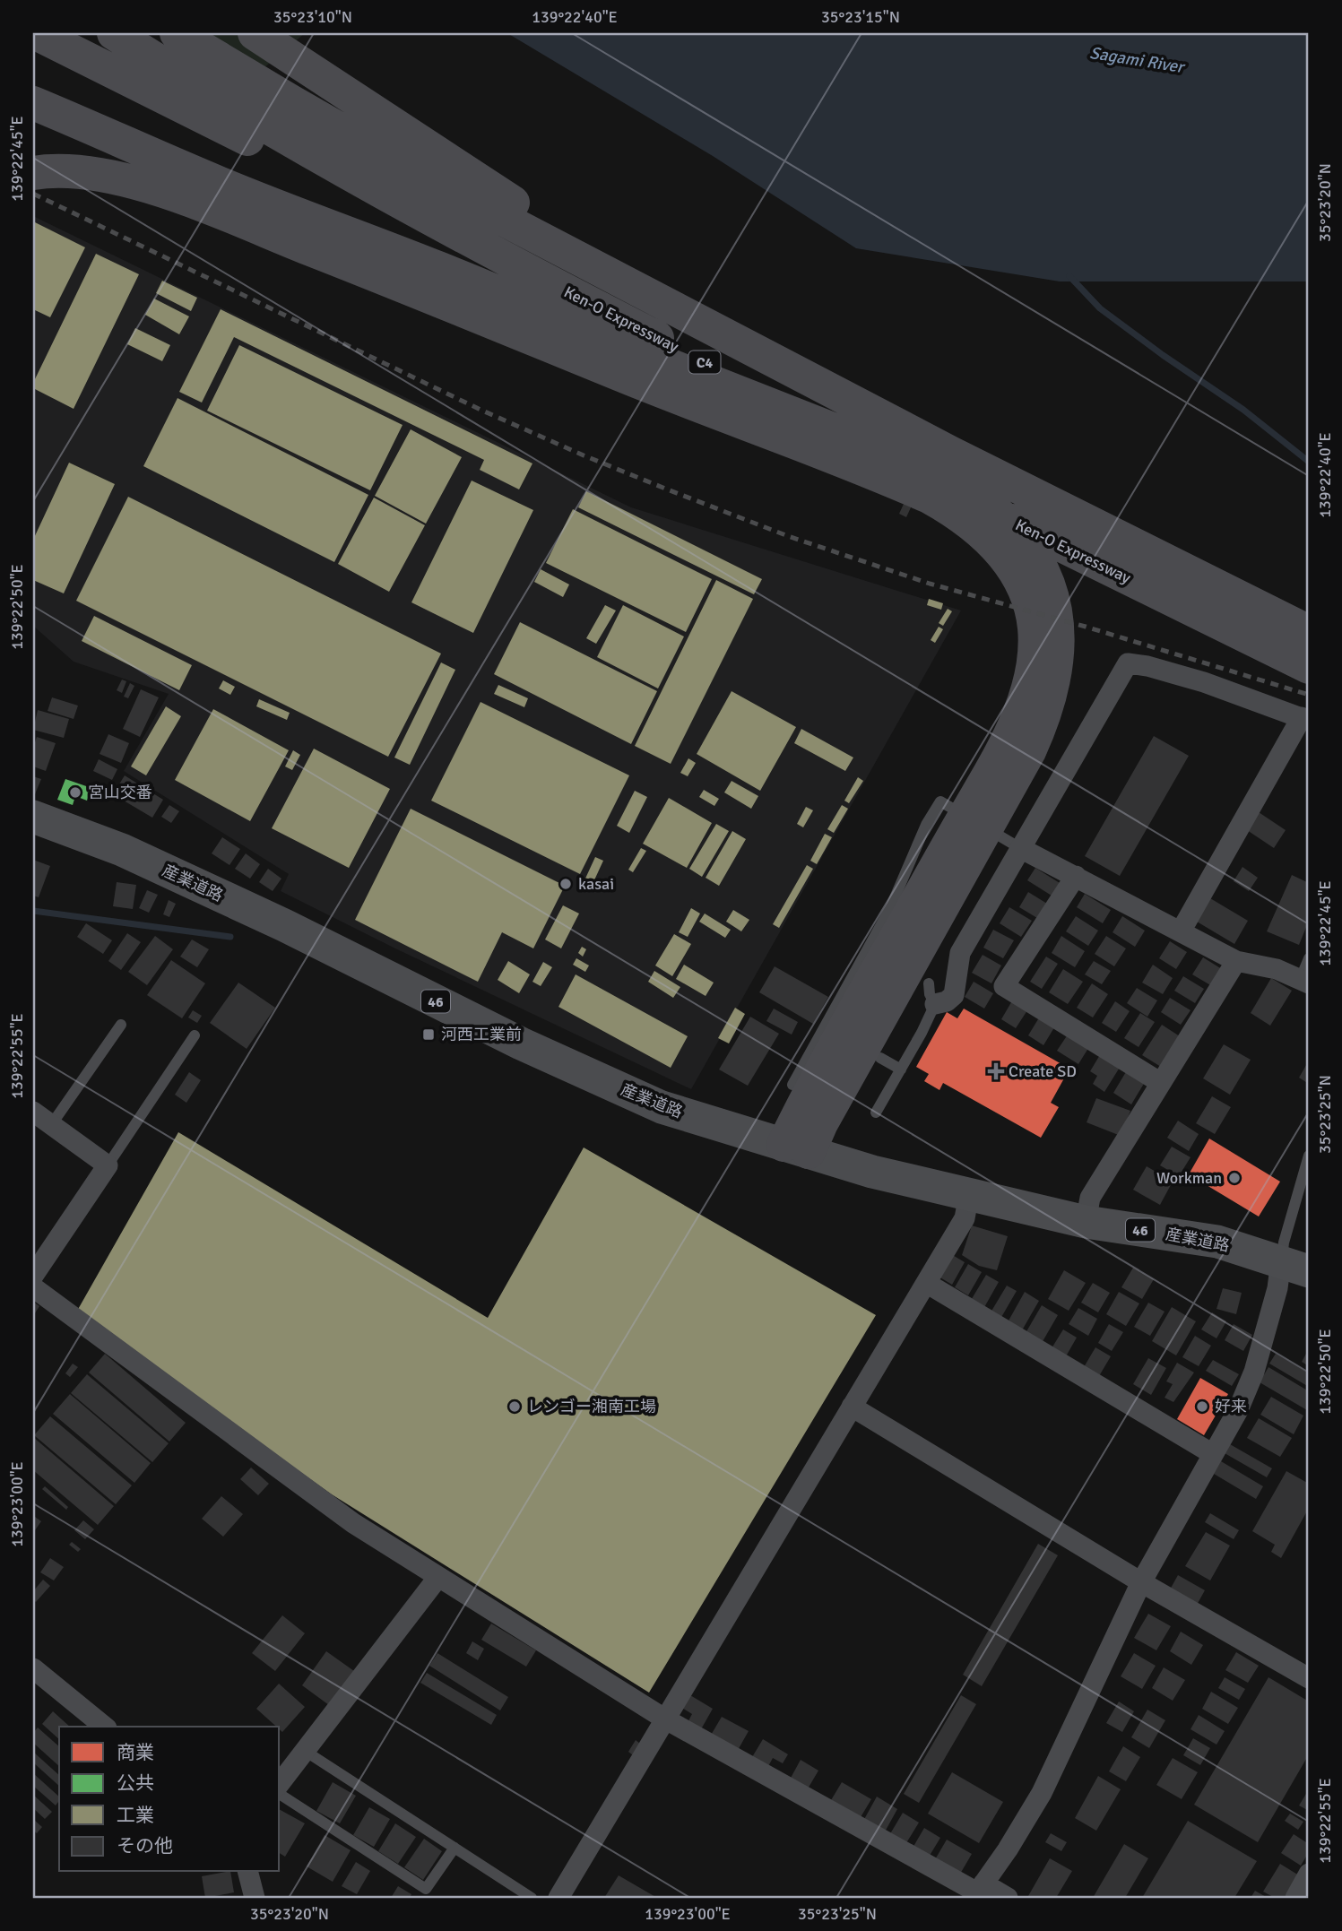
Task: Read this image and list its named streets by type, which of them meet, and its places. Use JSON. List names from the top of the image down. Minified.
{"streets":{"highway":["Ken-O Expressway","C4"],"main road":["産業道路","46"]},"water":["Sagami River"],"places":{"other":["宮山交番","kasai","Workman","レンゴー湘南工場","好来"],"transit":["河西工業前"],"health":["Create SD"]},"legend":["商業","公共","工業","その他"],"coordinates":["35°23'10\"N","139°22'40\"E","35°23'15\"N","139°22'45\"E","35°23'20\"N","139°22'50\"E","139°22'55\"E","35°23'25\"N","139°23'00\"E"]}
